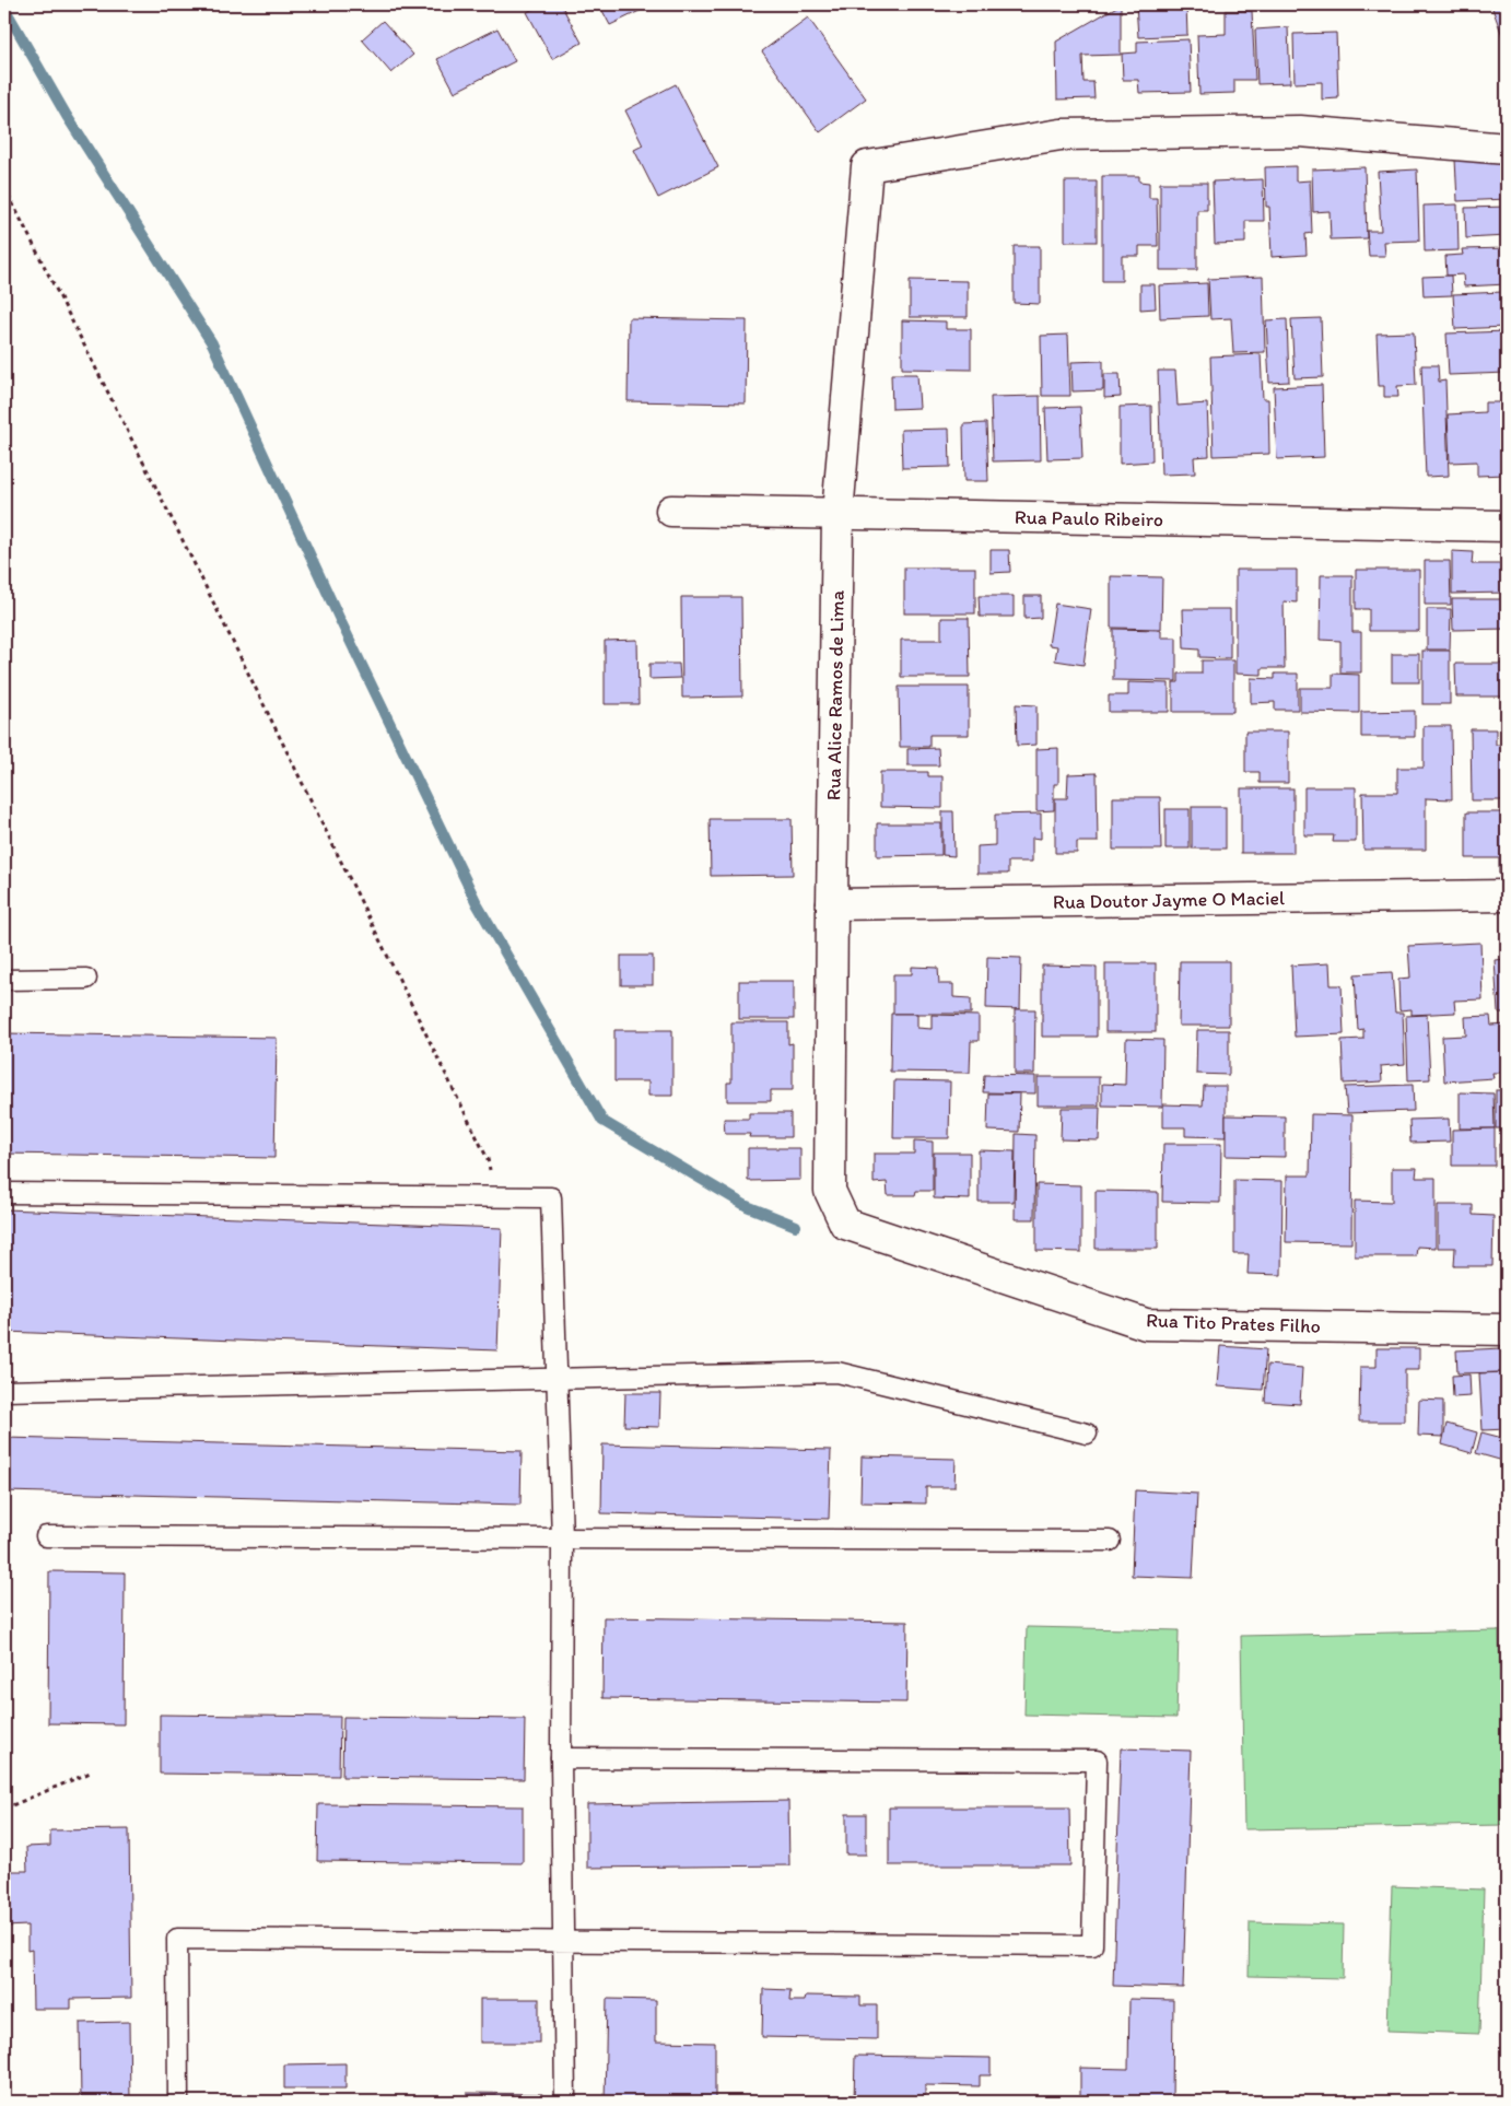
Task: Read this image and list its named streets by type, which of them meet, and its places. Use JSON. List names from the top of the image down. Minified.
{"streets":{"street":["Rua Paulo Ribeiro","Rua Alice Ramos de Lima","Rua Doutor Jayme O Maciel","Rua Tito Prates Filho"]},"crossings":[["Rua Paulo Ribeiro","Rua Alice Ramos de Lima"],["Rua Alice Ramos de Lima","Rua Doutor Jayme O Maciel"],["Rua Alice Ramos de Lima","Rua Tito Prates Filho"]]}
